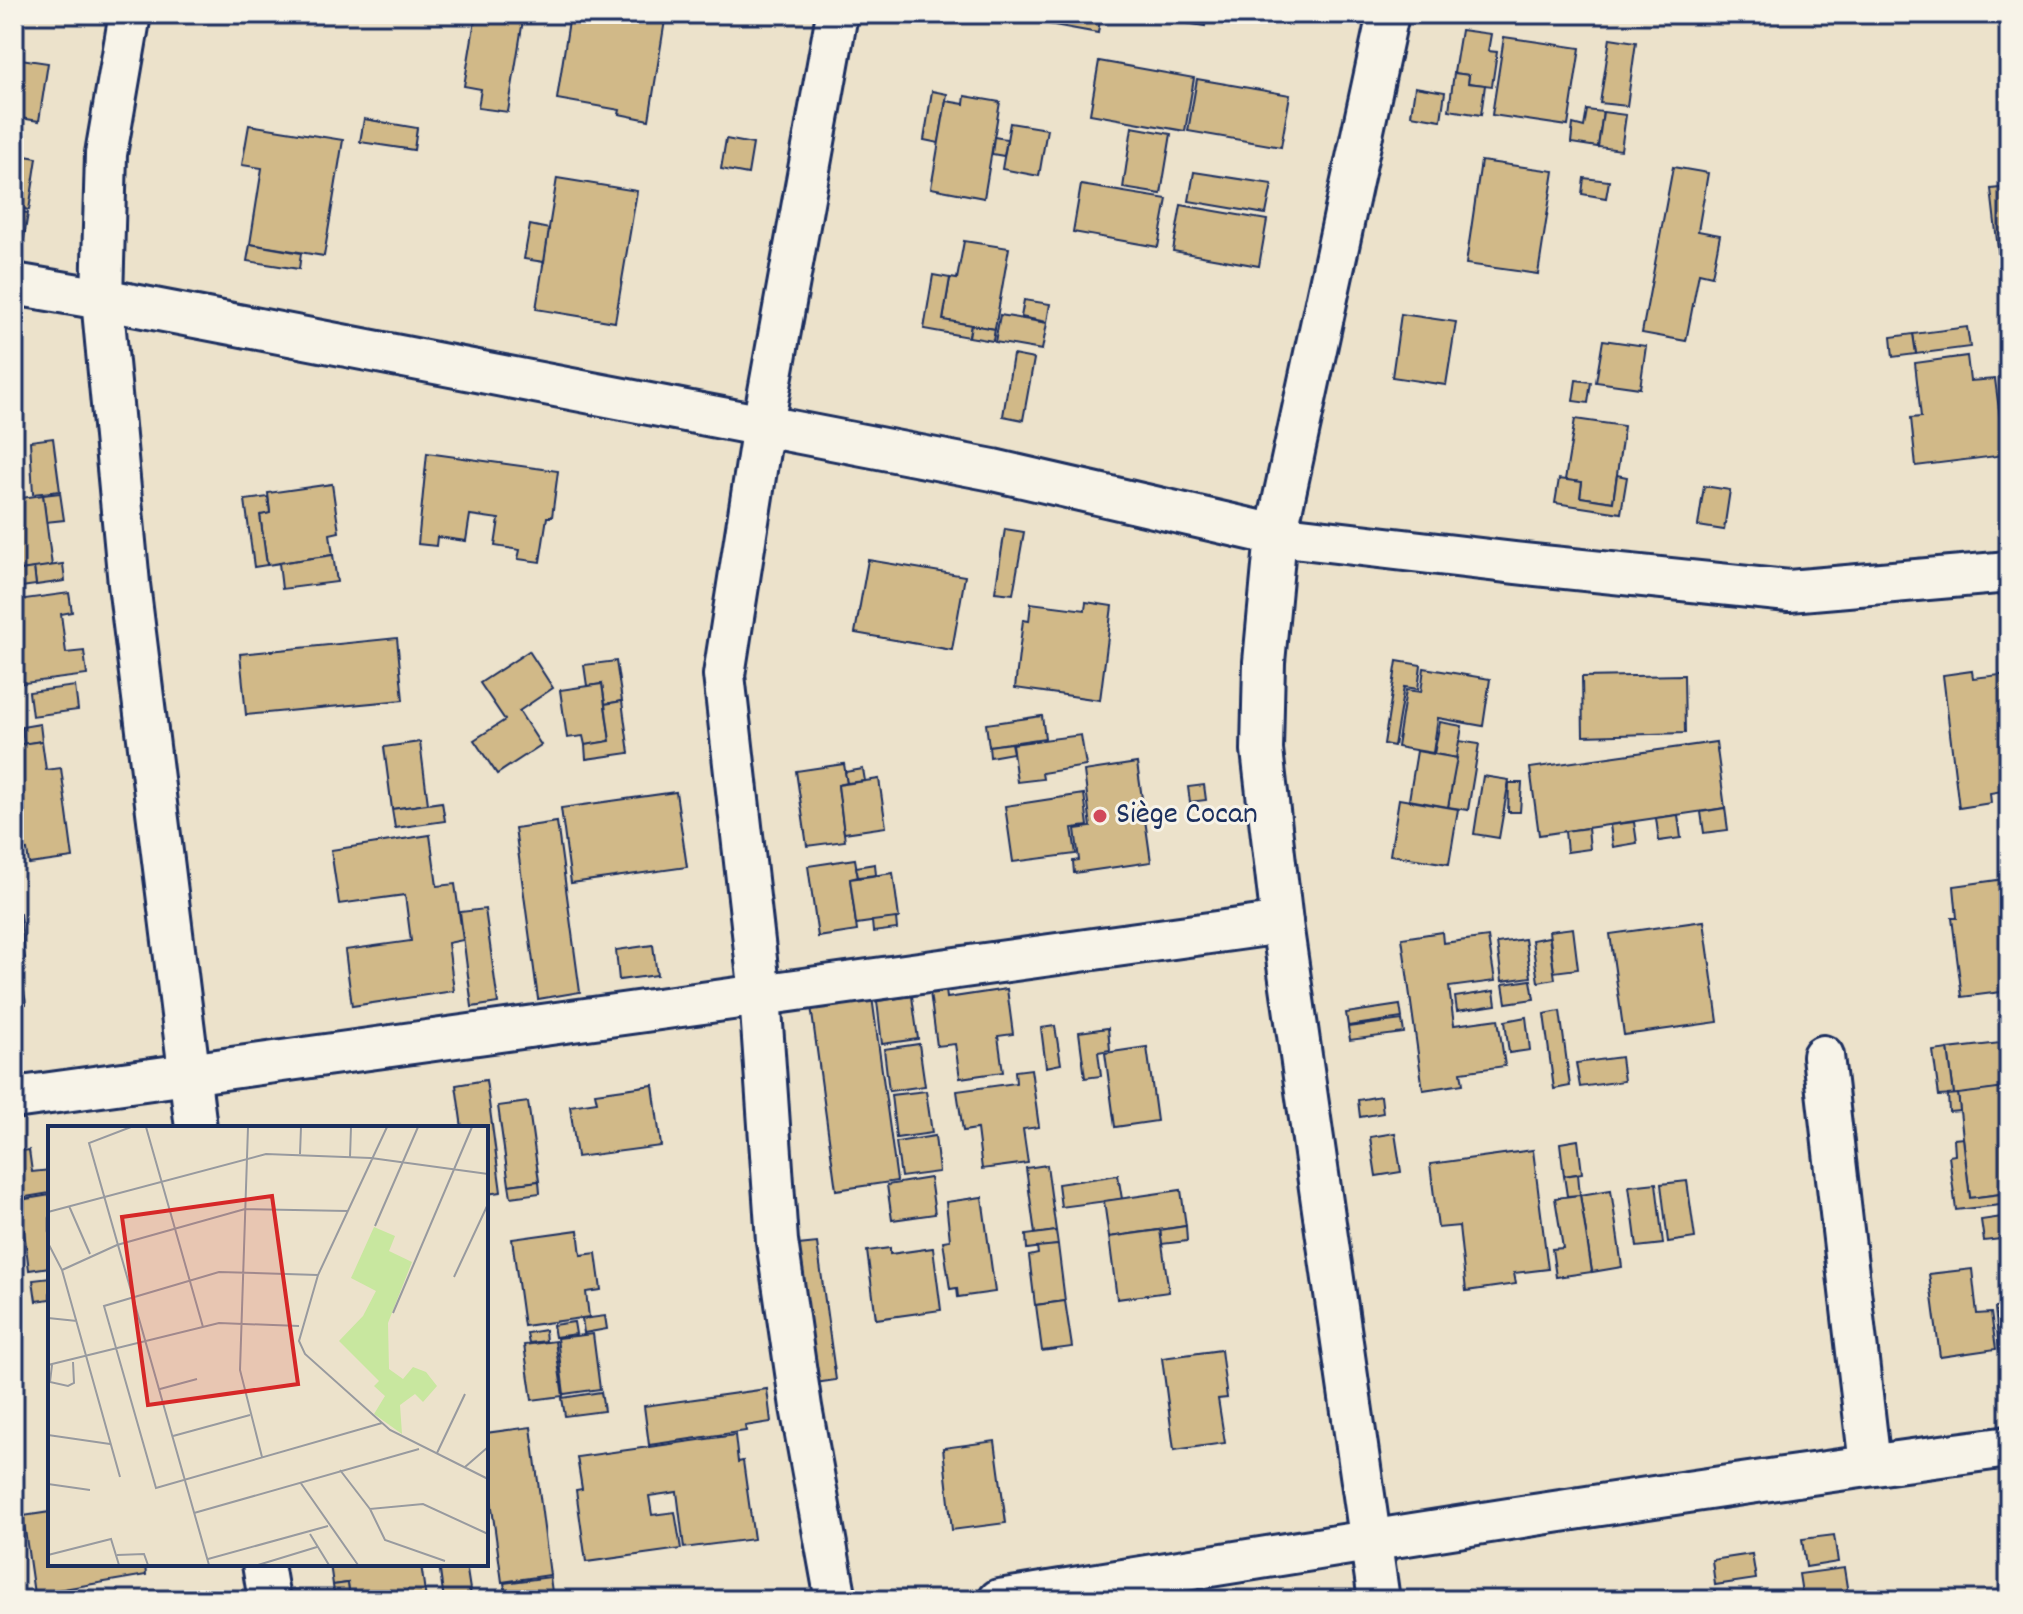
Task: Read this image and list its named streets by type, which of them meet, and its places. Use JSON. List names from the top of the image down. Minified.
{"places":["Siège Cocan"]}
